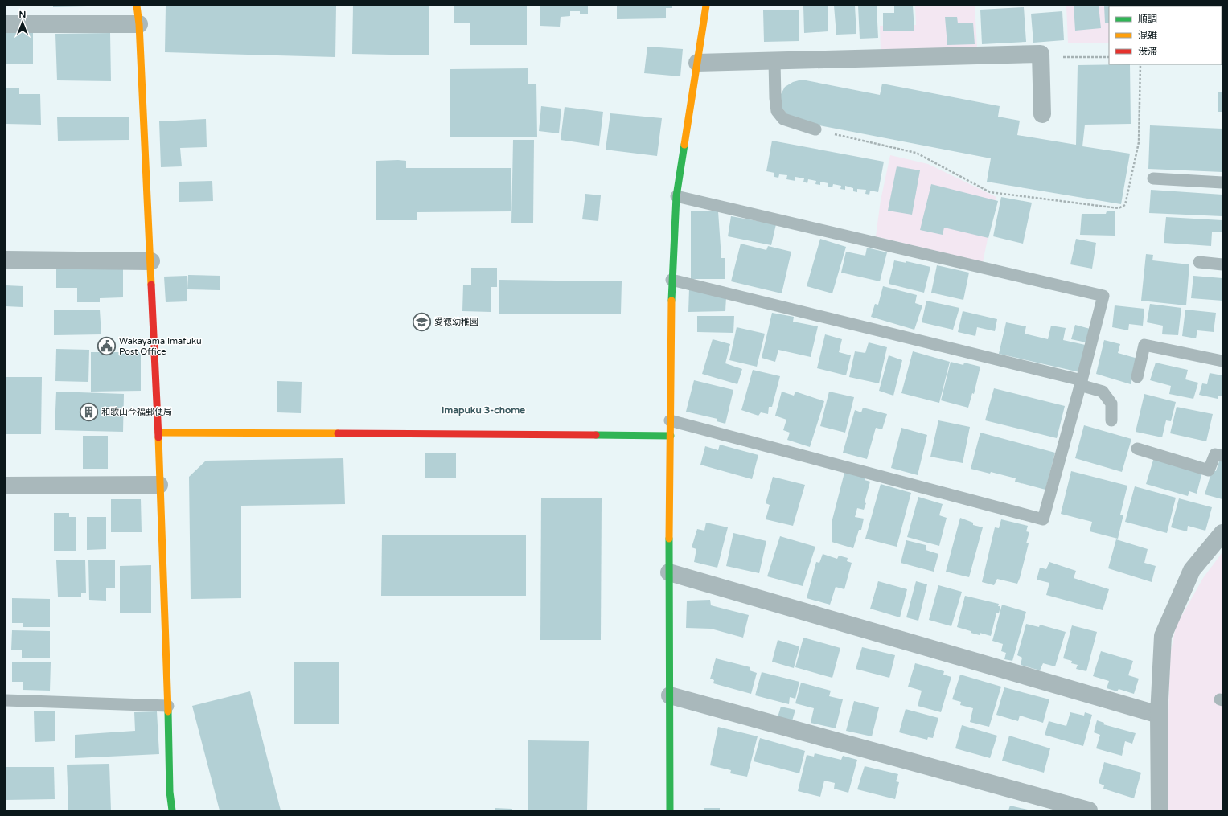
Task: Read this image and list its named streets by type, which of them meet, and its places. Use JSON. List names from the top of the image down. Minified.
{"districts":["Imapuku 3-chome"],"places":{"school or university":["愛徳幼稚園"],"public building":["Wakayama Imafuku Post Office"],"building":["和歌山今福郵便局"]},"legend":["順調","混雑","渋滞"],"north":"top"}
